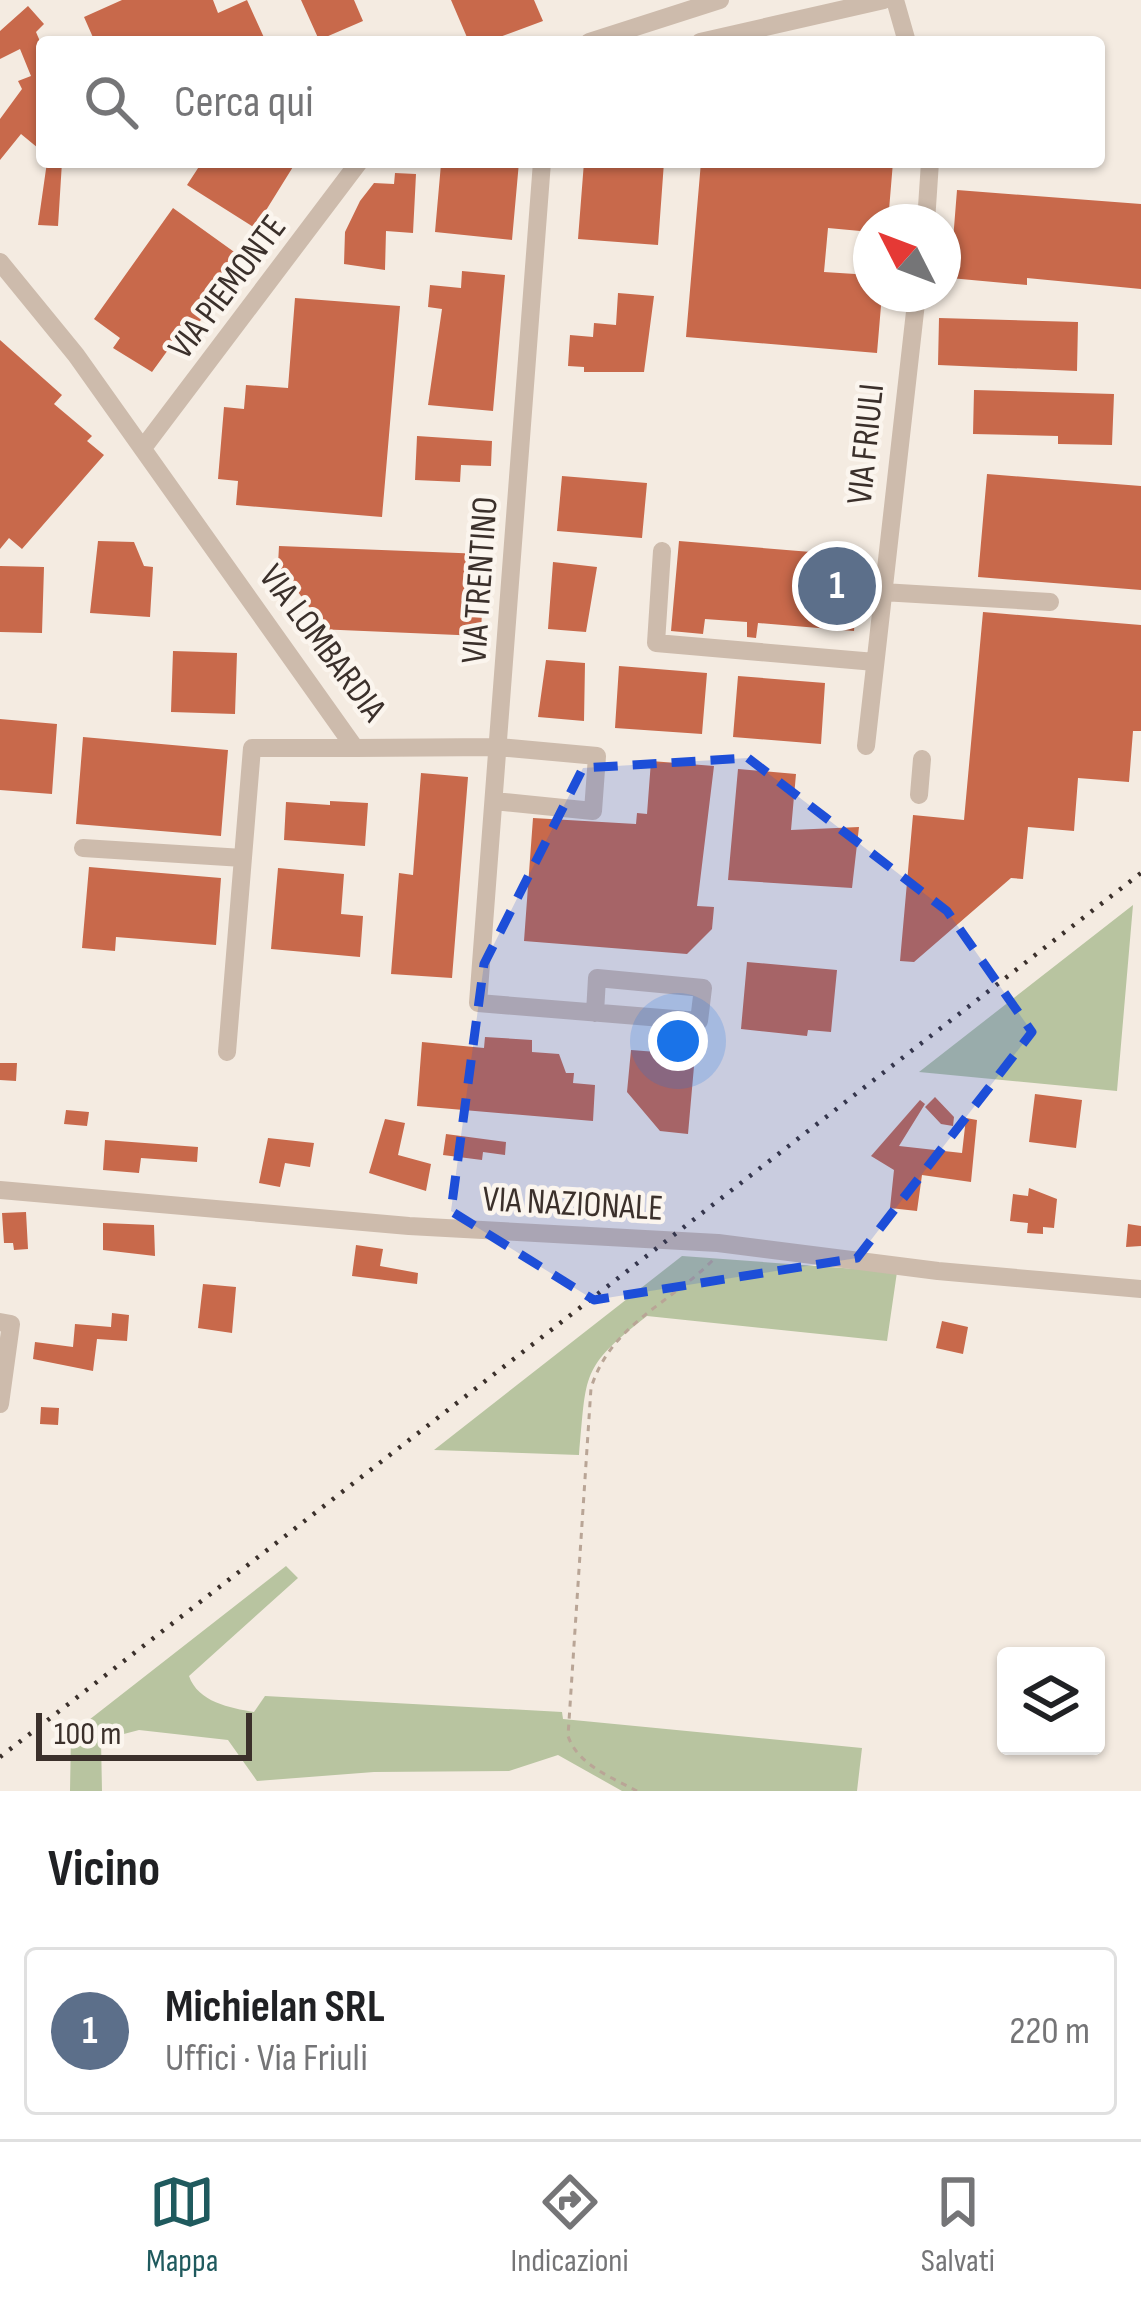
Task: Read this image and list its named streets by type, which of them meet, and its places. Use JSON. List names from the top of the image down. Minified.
{"streets":{"street":["VIA PIEMONTE","VIA FRIULI","VIA TRENTINO","VIA LOMBARDIA","VIA NAZIONALE"]},"crossings":[["VIA PIEMONTE","VIA LOMBARDIA"],["VIA TRENTINO","VIA LOMBARDIA"]],"scale_bar":"100 m","north":"top left","page":{"search":"Cerca qui","pins":"1","scale":"100 m","heading":"Vicino","list":[{"mark":"1","name":"Michielan SRL","note":"Uffici · Via Friuli","value":"220 m"}],"nav":["Mappa","Indicazioni","Salvati"]}}
